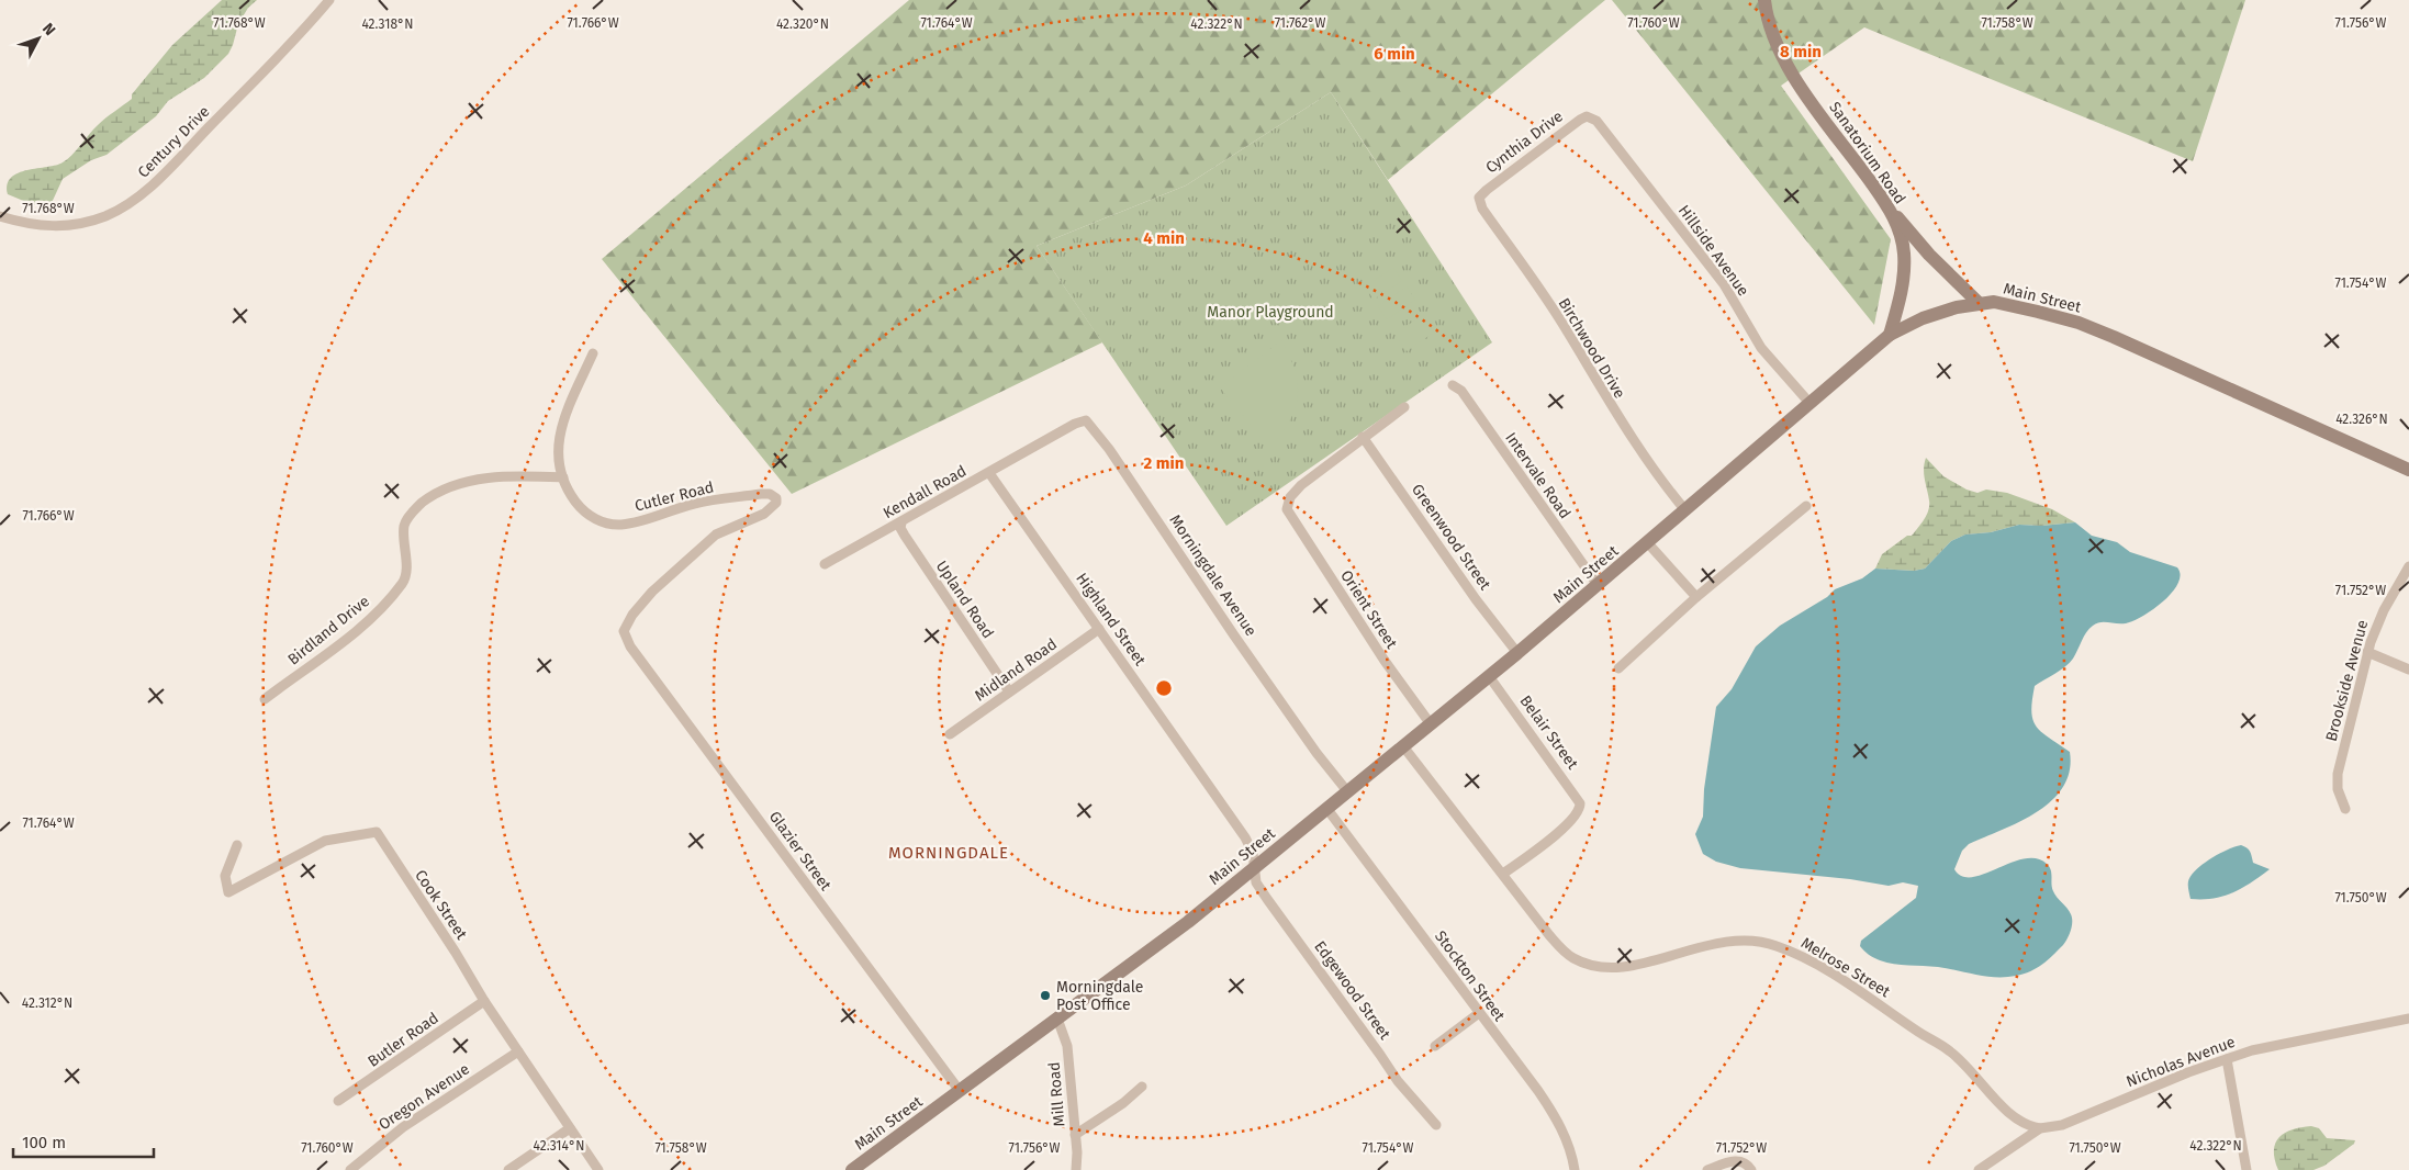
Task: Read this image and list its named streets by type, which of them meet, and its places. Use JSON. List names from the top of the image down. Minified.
{"streets":{"main road":["Sanatorium Road","Main Street"],"street":["Century Drive","Cynthia Drive","Hillside Avenue","Birchwood Drive","Intervale Road","Kendall Road","Cutler Road","Greenwood Street","Morningdale Avenue","Upland Road","Orient Street","Highland Street","Birdland Drive","Midland Road","Brookside Avenue","Belair Street","Glazier Street","Cook Street","Melrose Street","Stockton Street","Edgewood Street","Butler Road","Nicholas Avenue","Mill Road","Oregon Avenue"]},"crossings":[["Cynthia Drive","Hillside Avenue"],["Cynthia Drive","Birchwood Drive"],["Sanatorium Road","Main Street"],["Hillside Avenue","Main Street"],["Main Street","Birchwood Drive"],["Main Street","Intervale Road"],["Main Street","Greenwood Street"],["Main Street","Morningdale Avenue"],["Main Street","Orient Street"],["Main Street","Highland Street"],["Main Street","Belair Street"],["Main Street","Glazier Street"],["Main Street","Melrose Street"],["Main Street","Stockton Street"],["Main Street","Edgewood Street"],["Main Street","Mill Road"],["Kendall Road","Morningdale Avenue"],["Kendall Road","Upland Road"],["Kendall Road","Highland Street"],["Cutler Road","Birdland Drive"],["Cutler Road","Glazier Street"],["Greenwood Street","Orient Street"],["Upland Road","Midland Road"],["Highland Street","Midland Road"],["Highland Street","Edgewood Street"],["Belair Street","Melrose Street"],["Cook Street","Butler Road"],["Cook Street","Oregon Avenue"],["Melrose Street","Nicholas Avenue"]],"districts":["MORNINGDALE"],"parks":["Manor Playground"],"places":["Morningdale Post Office"],"scale_bar":"100 m","north":"top right","coordinates":["71.768°W","71.766°W","71.764°W","71.762°W","71.760°W","71.758°W","71.756°W","42.322°N","42.318°N","42.320°N","71.754°W","42.326°N","71.752°W","71.750°W","42.312°N","42.314°N"],"rings":["8 min","6 min","4 min","2 min"]}
